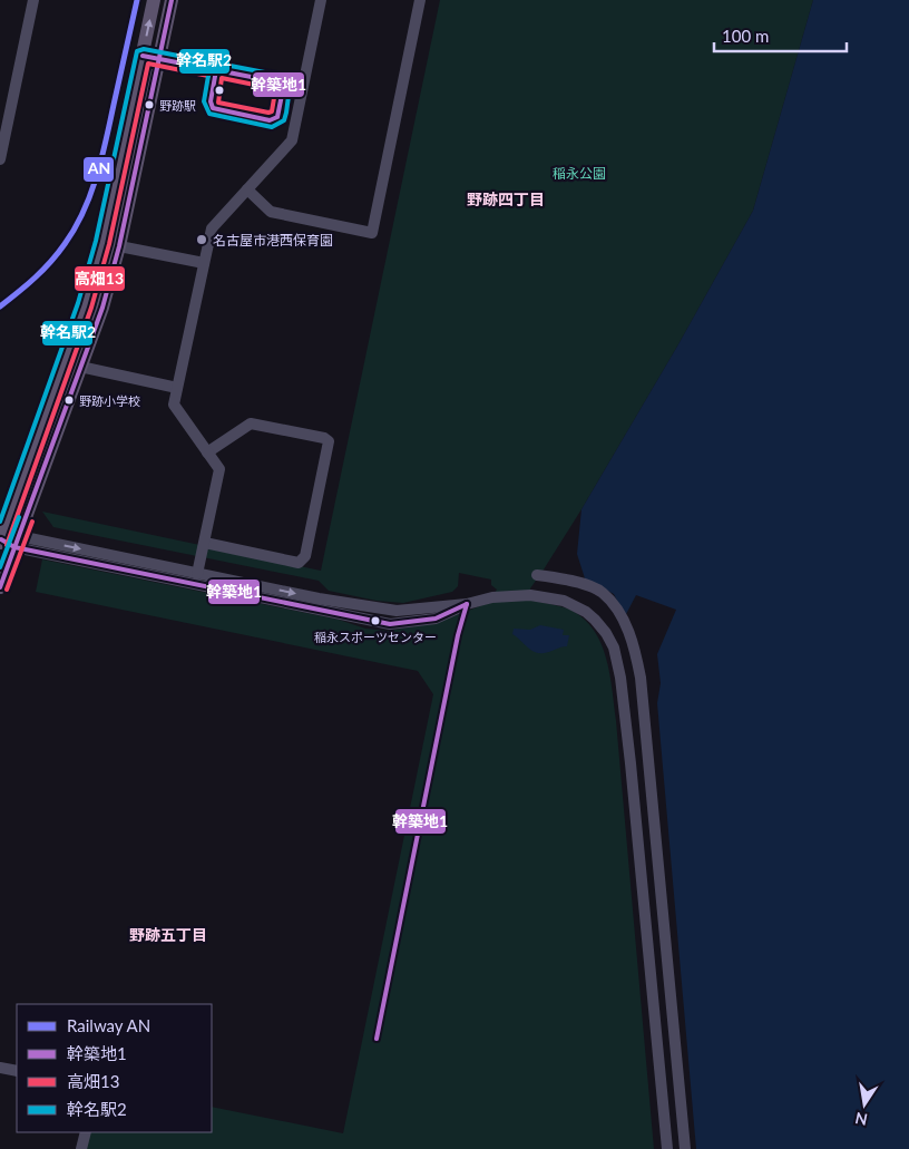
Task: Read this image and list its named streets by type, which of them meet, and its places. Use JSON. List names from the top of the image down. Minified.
{"districts":["野跡四丁目","野跡五丁目"],"parks":["稲永公園"],"places":["野跡駅","名古屋市港西保育園","野跡小学校","稲永スポーツセンター"],"lines":["rail line AN","transit line 幹築地1","transit line 幹名駅2","transit line 高畑13"],"legend":["Railway AN","幹築地1","高畑13","幹名駅2"],"scale_bar":"100 m","north":"bottom"}
